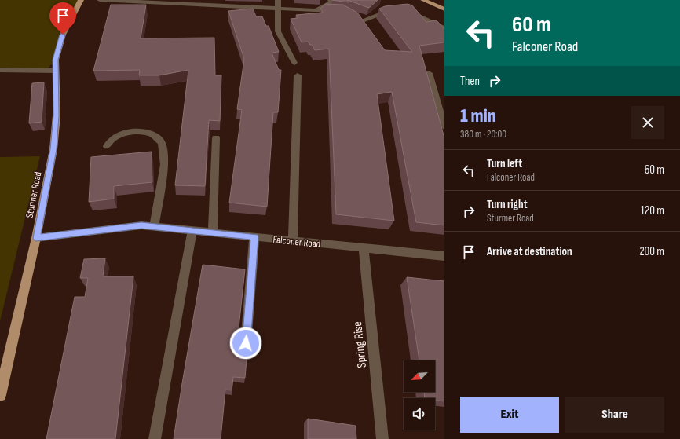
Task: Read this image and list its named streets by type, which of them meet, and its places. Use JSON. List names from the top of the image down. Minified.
{"streets":{"main road":["Sturmer Road"],"street":["Falconer Road","Spring Rise"]},"crossings":[["Sturmer Road","Falconer Road"],["Falconer Road","Spring Rise"]],"north":"bottom left","page":{"turn":["60 m","Falconer Road"],"then":"Then","heading":["1 min","380 m · 20:00"],"list":[{"name":"Turn left","note":"Falconer Road","value":"60 m"},{"name":"Turn right","note":"Sturmer Road","value":"120 m"},{"name":"Arrive at destination","value":"200 m"}],"buttons":["Exit","Share"]}}
